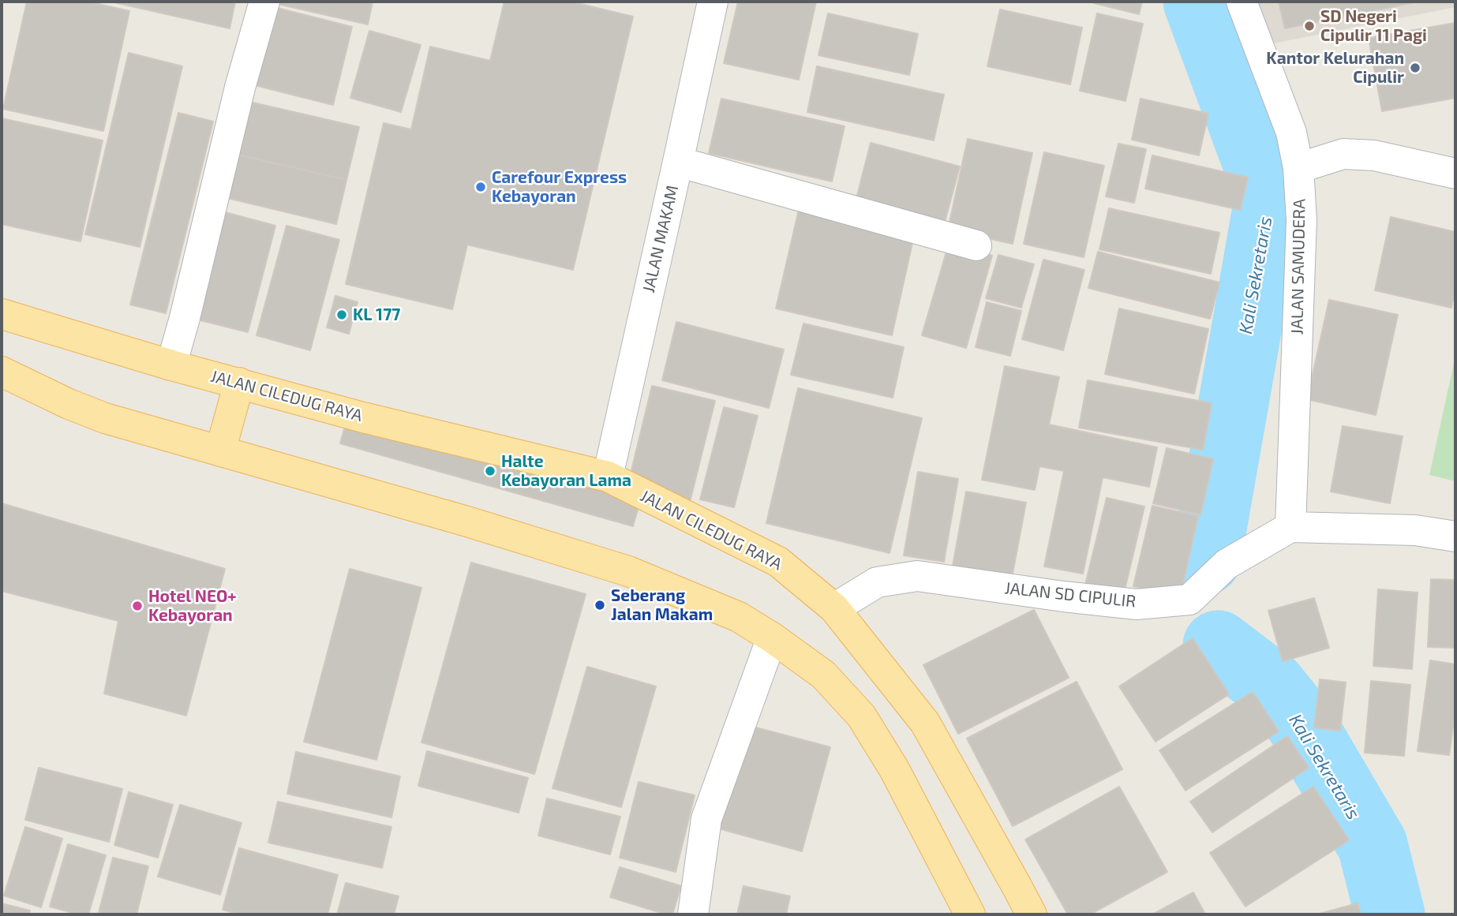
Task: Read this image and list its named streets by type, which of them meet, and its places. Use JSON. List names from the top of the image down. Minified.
{"streets":{"main road":["JALAN CILEDUG RAYA"],"street":["JALAN MAKAM","JALAN SAMUDERA","JALAN SD CIPULIR"]},"crossings":[["JALAN MAKAM","JALAN CILEDUG RAYA"],["JALAN SAMUDERA","JALAN SD CIPULIR"],["JALAN CILEDUG RAYA","JALAN SD CIPULIR"]],"water":["Kali Sekretaris"],"places":["SD Negeri Cipulir 11 Pagi","Kantor Kelurahan Cipulir","Carefour Express Kebayoran","KL 177","Halte Kebayoran Lama","Seberang Jalan Makam","Hotel NEO+ Kebayoran"]}
